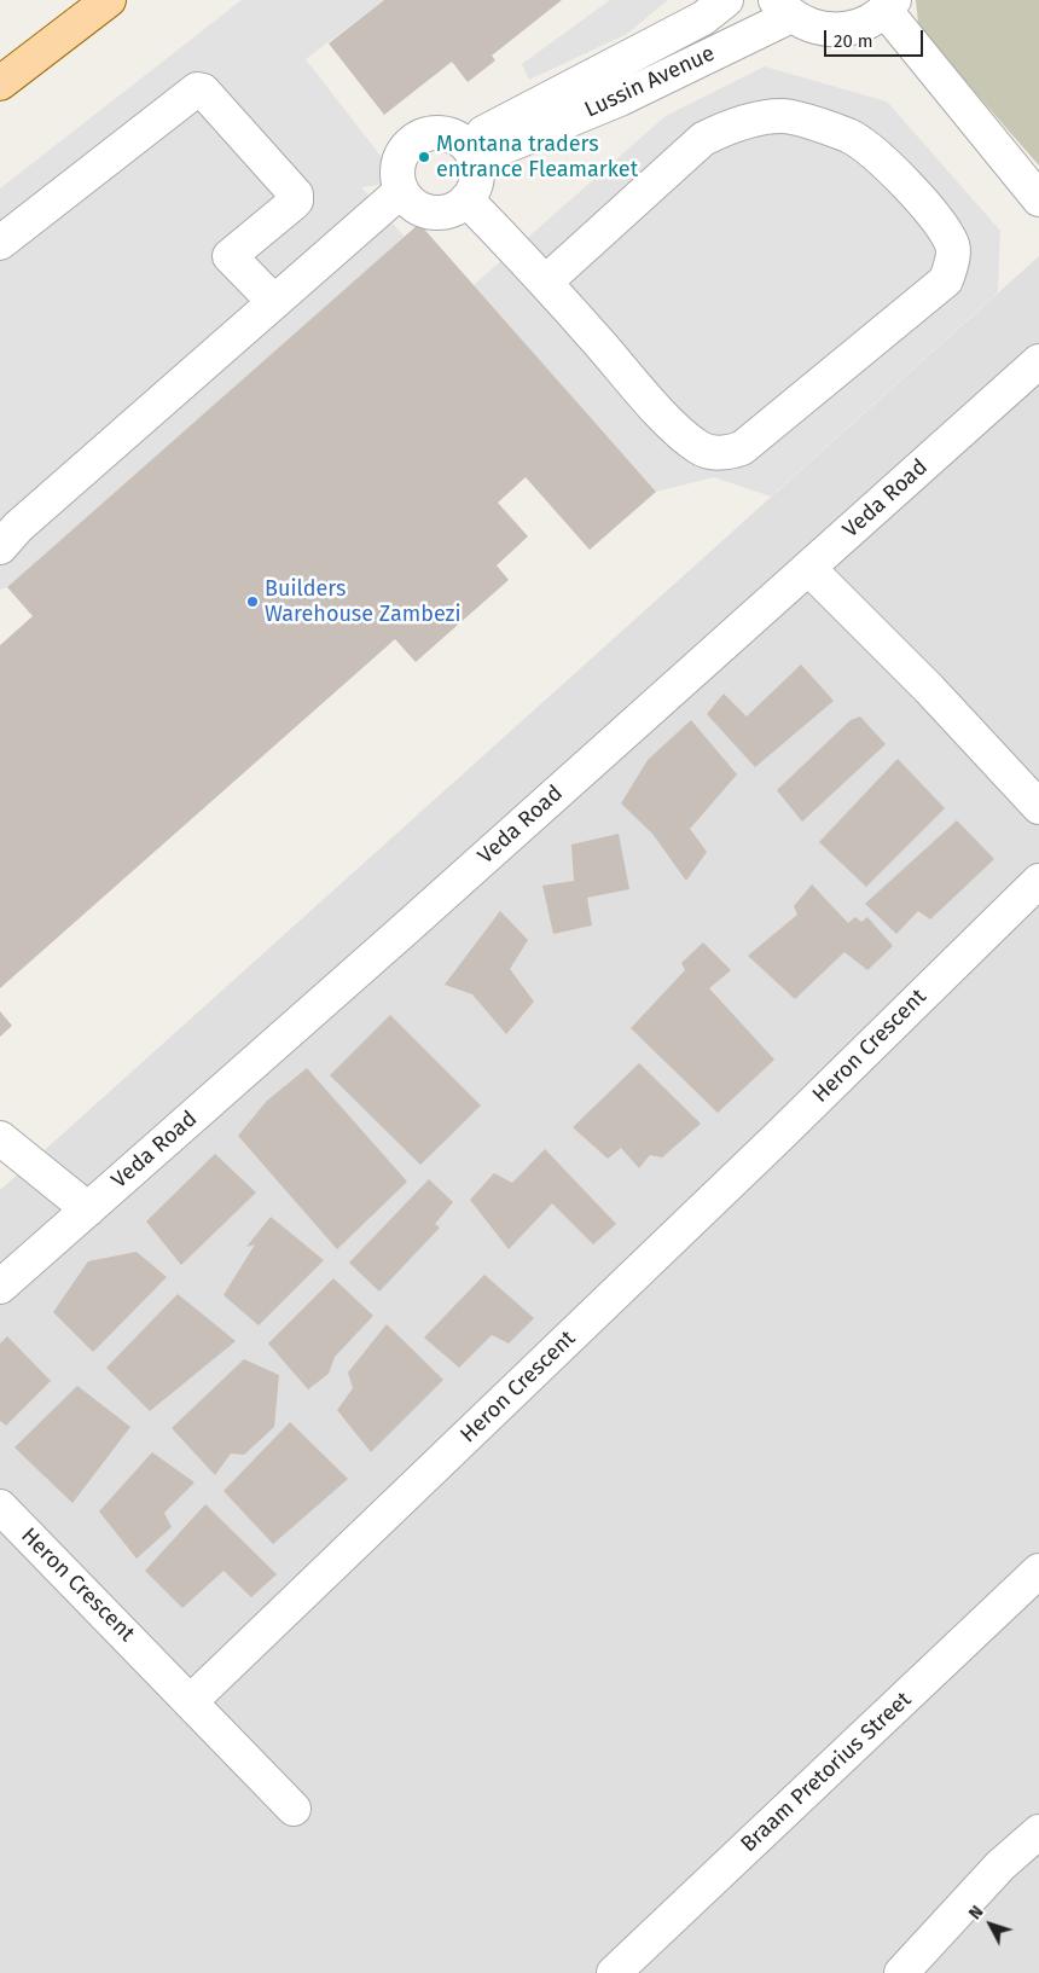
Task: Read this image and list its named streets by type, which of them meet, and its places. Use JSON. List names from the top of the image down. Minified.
{"streets":{"street":["Lussin Avenue","Veda Road","Heron Crescent","Braam Pretorius Street"]},"places":["Montana traders entrance Fleamarket","Builders Warehouse Zambezi"],"scale_bar":"20 m","north":"top left"}
